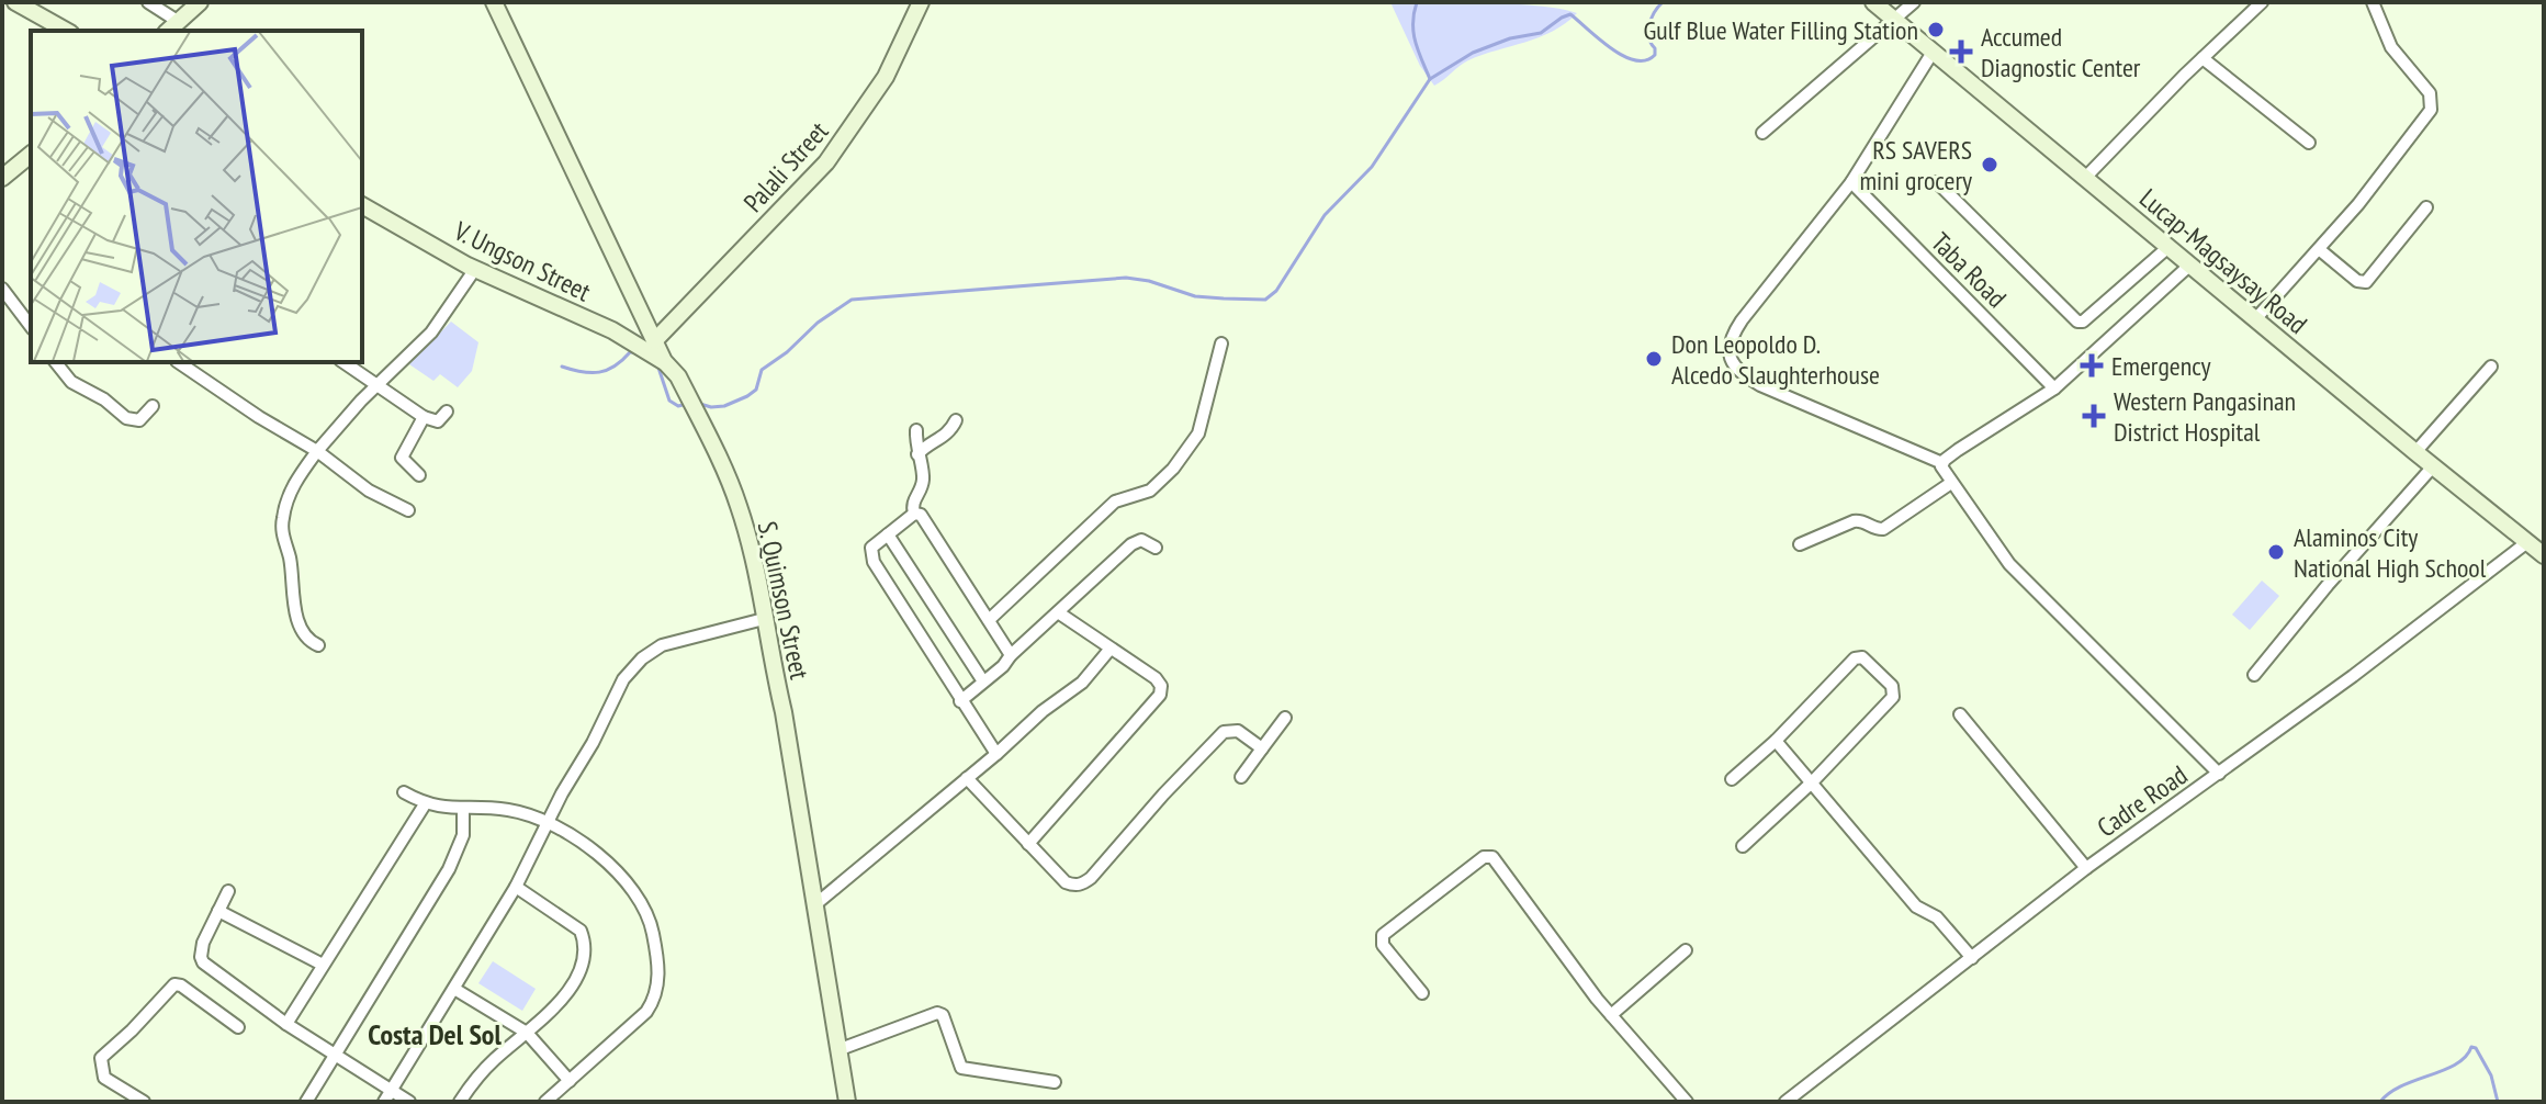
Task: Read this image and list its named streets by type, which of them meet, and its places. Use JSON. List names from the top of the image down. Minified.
{"streets":{"street":["Palali Street","V. Ungson Street","Lucap-Magsaysay Road","Taba Road","S. Quimson Street","Cadre Road"]},"crossings":[["Palali Street","S. Quimson Street"],["V. Ungson Street","S. Quimson Street"],["Lucap-Magsaysay Road","Cadre Road"]],"districts":["Costa Del Sol"],"places":{"other":["Gulf Blue Water Filling Station","RS SAVERS mini grocery","Don Leopoldo D. Alcedo Slaughterhouse","Alaminos City National High School"],"health":["Accumed Diagnostic Center","Emergency","Western Pangasinan District Hospital"]}}
